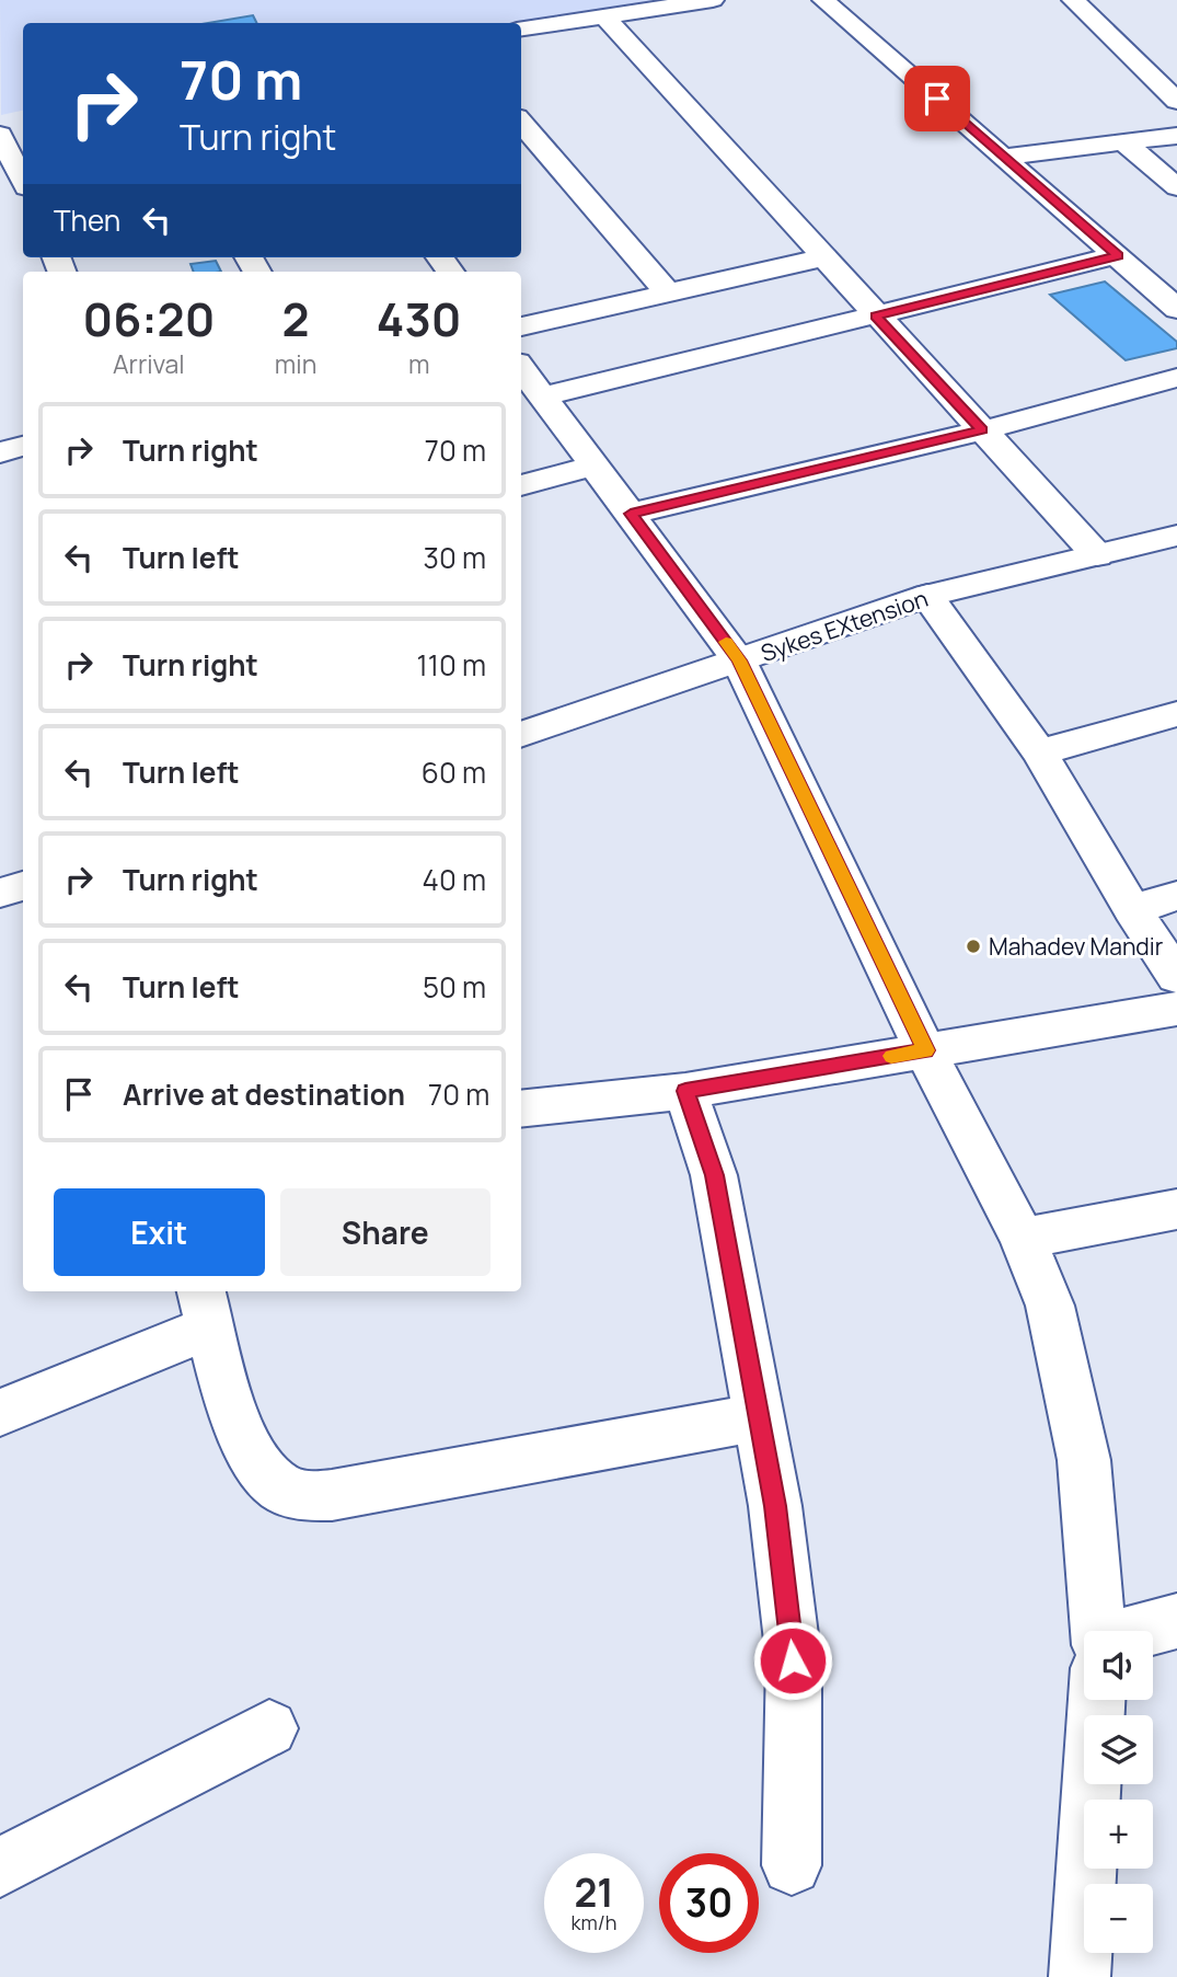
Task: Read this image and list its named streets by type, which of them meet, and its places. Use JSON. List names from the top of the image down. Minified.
{"streets":{"street":["Sykes EXtension"]},"places":["Mahadev Mandir"],"page":{"turn":["70 m","Turn right"],"then":"Then","eta":["06:20","Arrival","2","min","430","m"],"list":[{"name":"Turn right","value":"70 m"},{"name":"Turn left","value":"30 m"},{"name":"Turn right","value":"110 m"},{"name":"Turn left","value":"60 m"},{"name":"Turn right","value":"40 m"},{"name":"Turn left","value":"50 m"},{"name":"Arrive at destination","value":"70 m"}],"buttons":["Exit","Share"],"map_buttons":["+","−"],"speed":"21 km/h","limit":"30"}}
